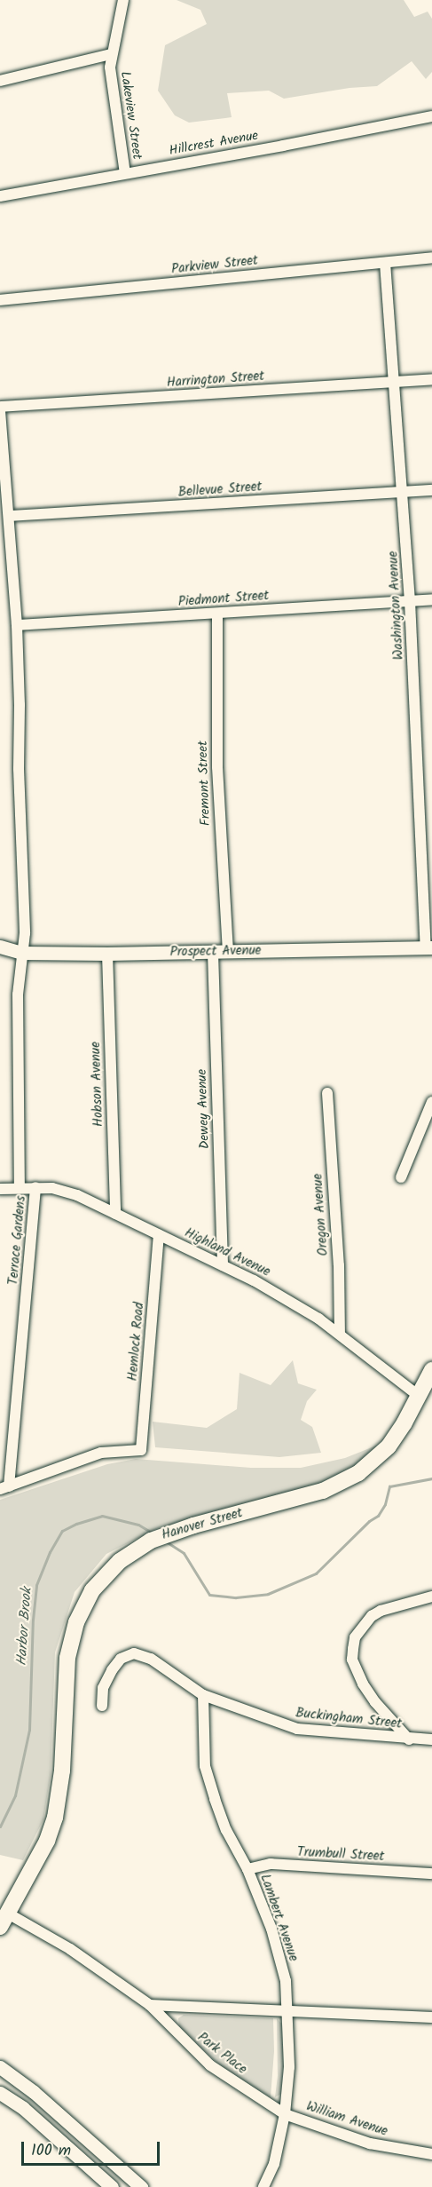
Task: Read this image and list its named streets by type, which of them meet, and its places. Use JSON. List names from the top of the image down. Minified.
{"streets":{"main road":["Hanover Street"],"street":["Lakeview Street","Hillcrest Avenue","Parkview Street","Harrington Street","Bellevue Street","Piedmont Street","Washington Avenue","Fremont Street","Prospect Avenue","Hobson Avenue","Dewey Avenue","Oregon Avenue","Terrace Gardens","Highland Avenue","Hemlock Road","Buckingham Street","Trumbull Street","Lambert Avenue","Park Place","William Avenue"]},"crossings":[["Lakeview Street","Hillcrest Avenue"],["Parkview Street","Washington Avenue"],["Harrington Street","Washington Avenue"],["Bellevue Street","Washington Avenue"],["Piedmont Street","Washington Avenue"],["Piedmont Street","Fremont Street"],["Washington Avenue","Prospect Avenue"],["Fremont Street","Prospect Avenue"],["Prospect Avenue","Hobson Avenue"],["Prospect Avenue","Dewey Avenue"],["Hobson Avenue","Highland Avenue"],["Dewey Avenue","Highland Avenue"],["Oregon Avenue","Highland Avenue"],["Terrace Gardens","Highland Avenue"],["Terrace Gardens","Hemlock Road"],["Highland Avenue","Hemlock Road"],["Highland Avenue","Hanover Street"],["Hanover Street","Park Place"],["Buckingham Street","Lambert Avenue"],["Trumbull Street","Lambert Avenue"],["Lambert Avenue","Park Place"],["Lambert Avenue","William Avenue"],["Park Place","William Avenue"]],"water":["Harbor Brook"],"scale_bar":"100 m"}
